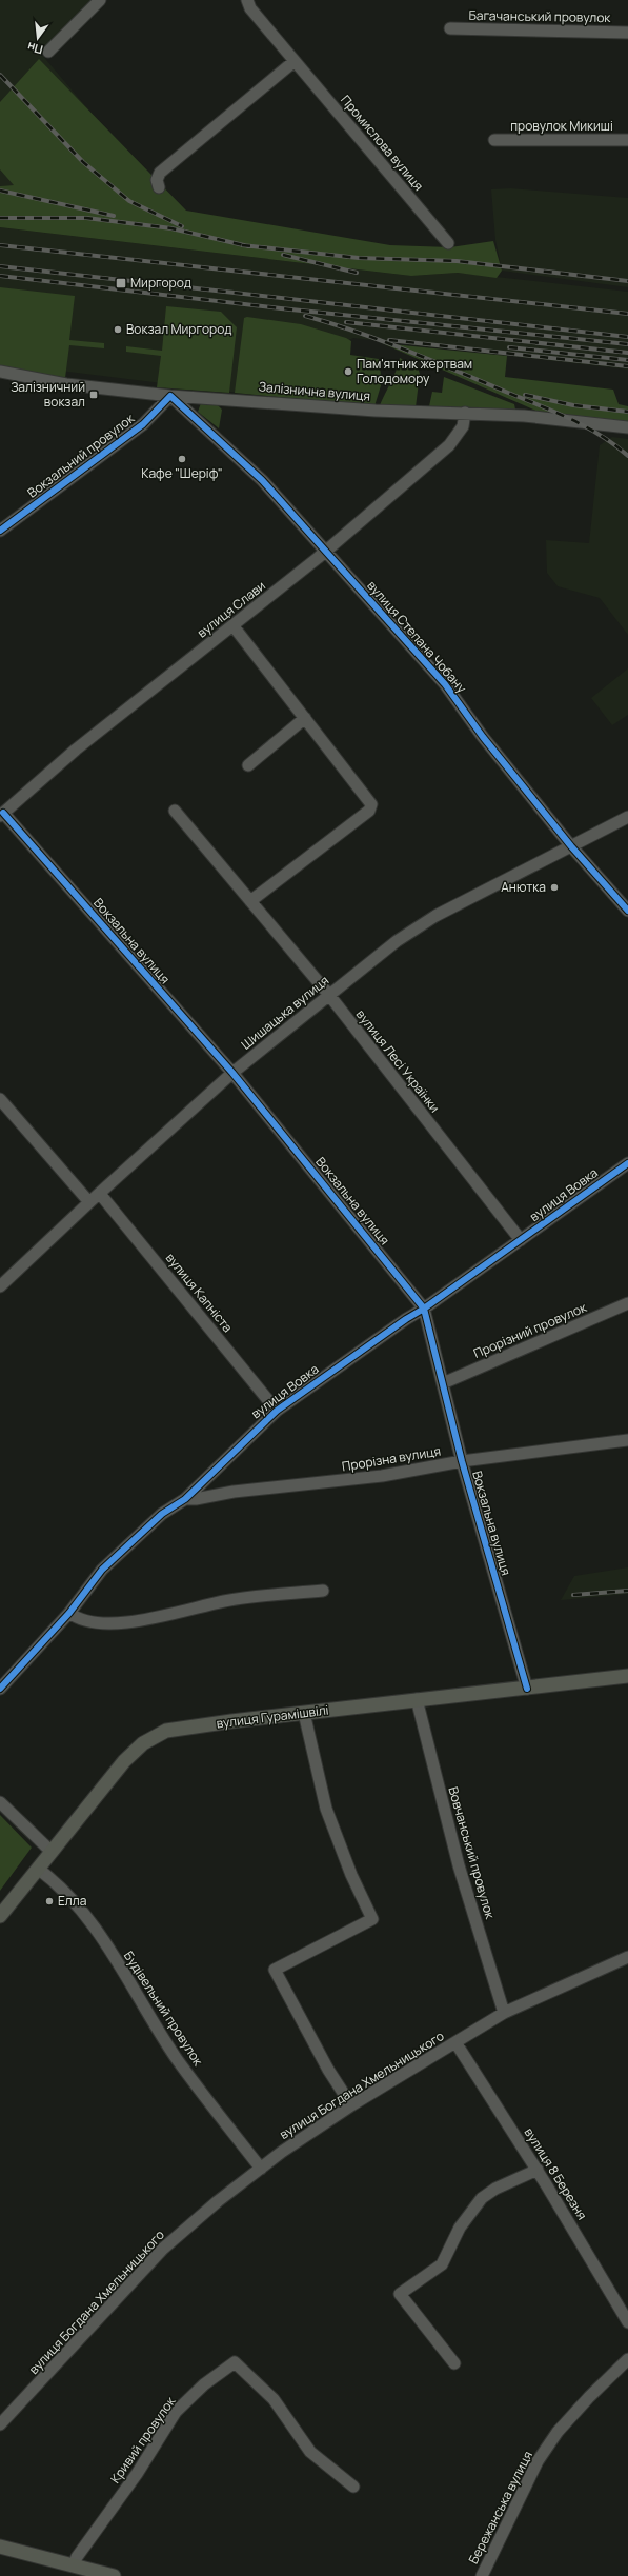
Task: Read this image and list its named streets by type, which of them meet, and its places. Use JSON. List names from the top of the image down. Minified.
{"streets":{"main road":["вулиця Гурамішвілі"],"street":["Багачанський провулок","провулок Микиші","Промислова вулиця","Залізнична вулиця","Вокзальний провулок","вулиця Слави","вулиця Степана Чобану","Вокзальна вулиця","Шишацька вулиця","вулиця Лесі Українки","вулиця Вовка","вулиця Капніста","Прорізний провулок","Прорізна вулиця","Вовчанський провулок","Будівельний провулок","вулиця Богдана Хмельницького","вулиця 8 Березня","Кривий провулок","Бережанська вулиця"]},"crossings":[["Залізнична вулиця","Вокзальний провулок"],["Залізнична вулиця","вулиця Слави"],["Залізнична вулиця","вулиця Степана Чобану"],["Вокзальний провулок","вулиця Степана Чобану"],["вулиця Слави","вулиця Степана Чобану"],["вулиця Слави","Вокзальна вулиця"],["вулиця Степана Чобану","Шишацька вулиця"],["Вокзальна вулиця","Шишацька вулиця"],["Вокзальна вулиця","вулиця Вовка"],["Вокзальна вулиця","Прорізний провулок"],["Вокзальна вулиця","Прорізна вулиця"],["Вокзальна вулиця","вулиця Гурамішвілі"],["Шишацька вулиця","вулиця Лесі Українки"],["Шишацька вулиця","вулиця Капніста"],["вулиця Лесі Українки","вулиця Вовка"],["вулиця Вовка","вулиця Капніста"],["вулиця Вовка","Прорізна вулиця"],["вулиця Гурамішвілі","Вовчанський провулок"],["вулиця Гурамішвілі","Будівельний провулок"],["Вовчанський провулок","вулиця Богдана Хмельницького"],["Будівельний провулок","вулиця Богдана Хмельницького"],["вулиця Богдана Хмельницького","вулиця 8 Березня"]],"places":{"transit":["Миргород","Залізничний вокзал"],"other":["Вокзал Миргород","Пам'ятник жертвам Голодомору","Кафе \"Шеріф\"","Анютка","Елла"]},"north":"bottom"}
